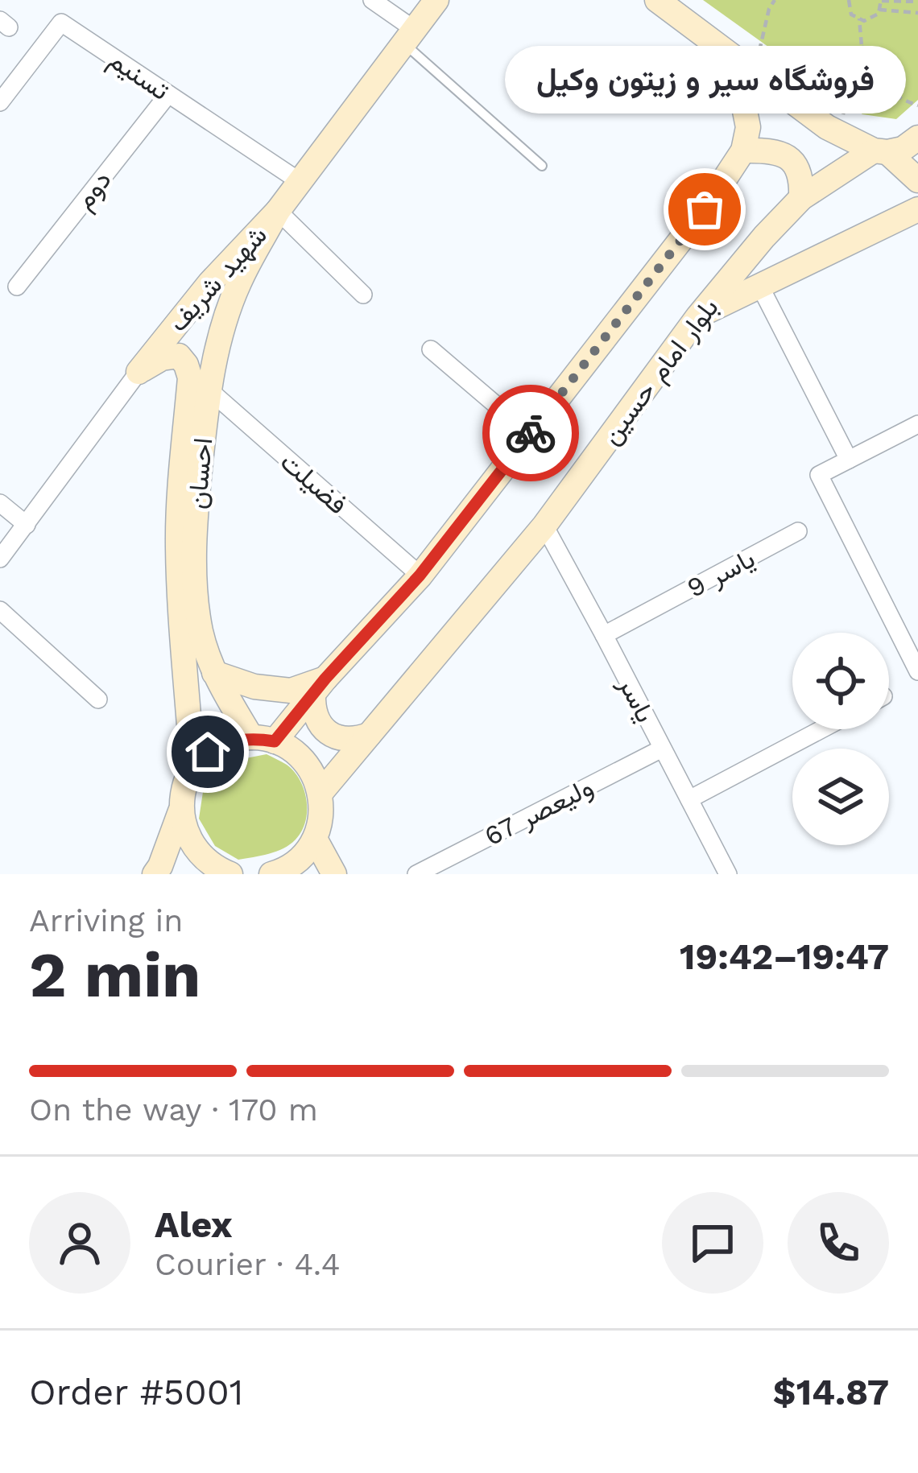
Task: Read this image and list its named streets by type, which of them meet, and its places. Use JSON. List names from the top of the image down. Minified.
{"streets":{"main road":["شهید شریف","بلوار امام حسین","احسان"],"street":["تسنیم","دوم","فضیلت","یاسر 9","یاسر","ولیعصر 67"]},"crossings":[["تسنیم","دوم"],["تسنیم","شهید شریف"],["شهید شریف","احسان"],["بلوار امام حسین","یاسر"],["احسان","فضیلت"],["یاسر 9","یاسر"],["یاسر","ولیعصر 67"]],"places":["فروشگاه سیر و زیتون وکیل"],"page":{"bubble":"فروشگاه سیر و زیتون وکیل","heading":["2 min","Arriving in","19:42–19:47"],"panel":["Alex","Courier · 4.4","Order #5001","$14.87"],"bar":"On the way · 170 m"}}
